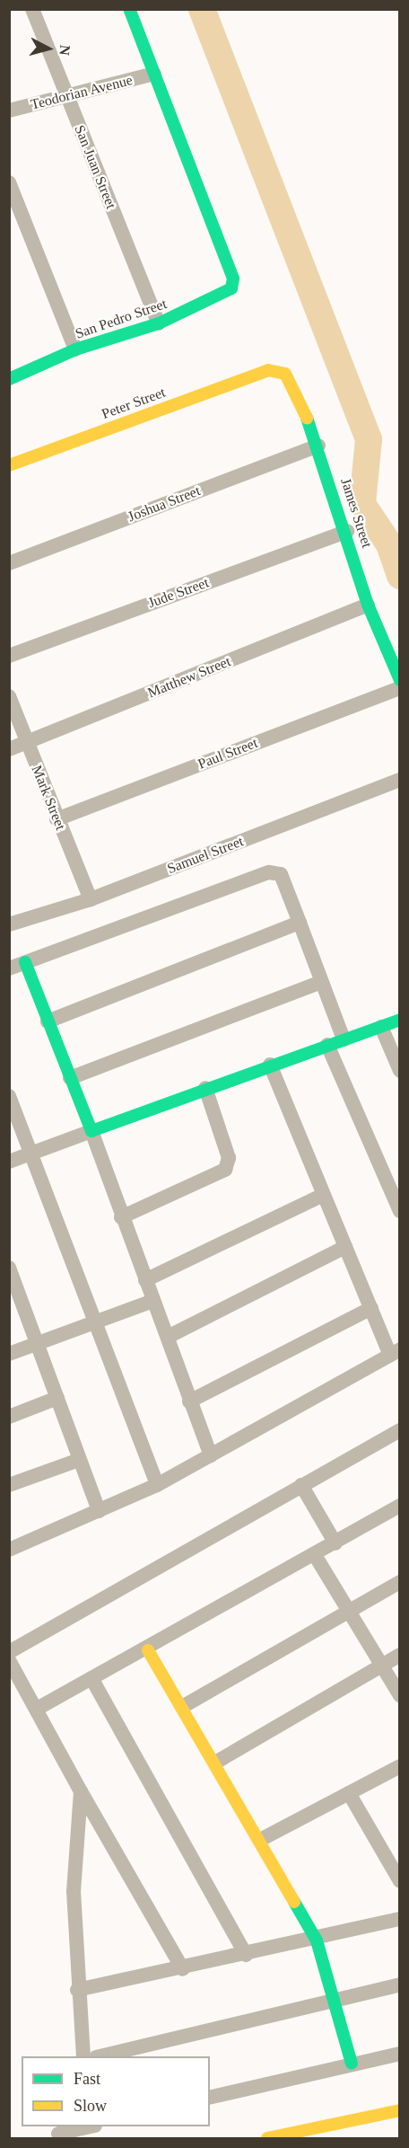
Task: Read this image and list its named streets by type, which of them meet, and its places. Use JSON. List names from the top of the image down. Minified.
{"streets":{"main road":["San Pedro Street","Peter Street","James Street"],"street":["Teodorian Avenue","San Juan Street","Joshua Street","Jude Street","Matthew Street","Paul Street","Mark Street","Samuel Street"]},"crossings":[["Teodorian Avenue","San Juan Street"],["Teodorian Avenue","San Pedro Street"],["San Juan Street","San Pedro Street"],["Peter Street","James Street"],["Joshua Street","James Street"],["James Street","Jude Street"],["James Street","Matthew Street"],["Matthew Street","Mark Street"],["Paul Street","Mark Street"],["Mark Street","Samuel Street"]],"legend":["Fast","Slow"],"north":"right"}
